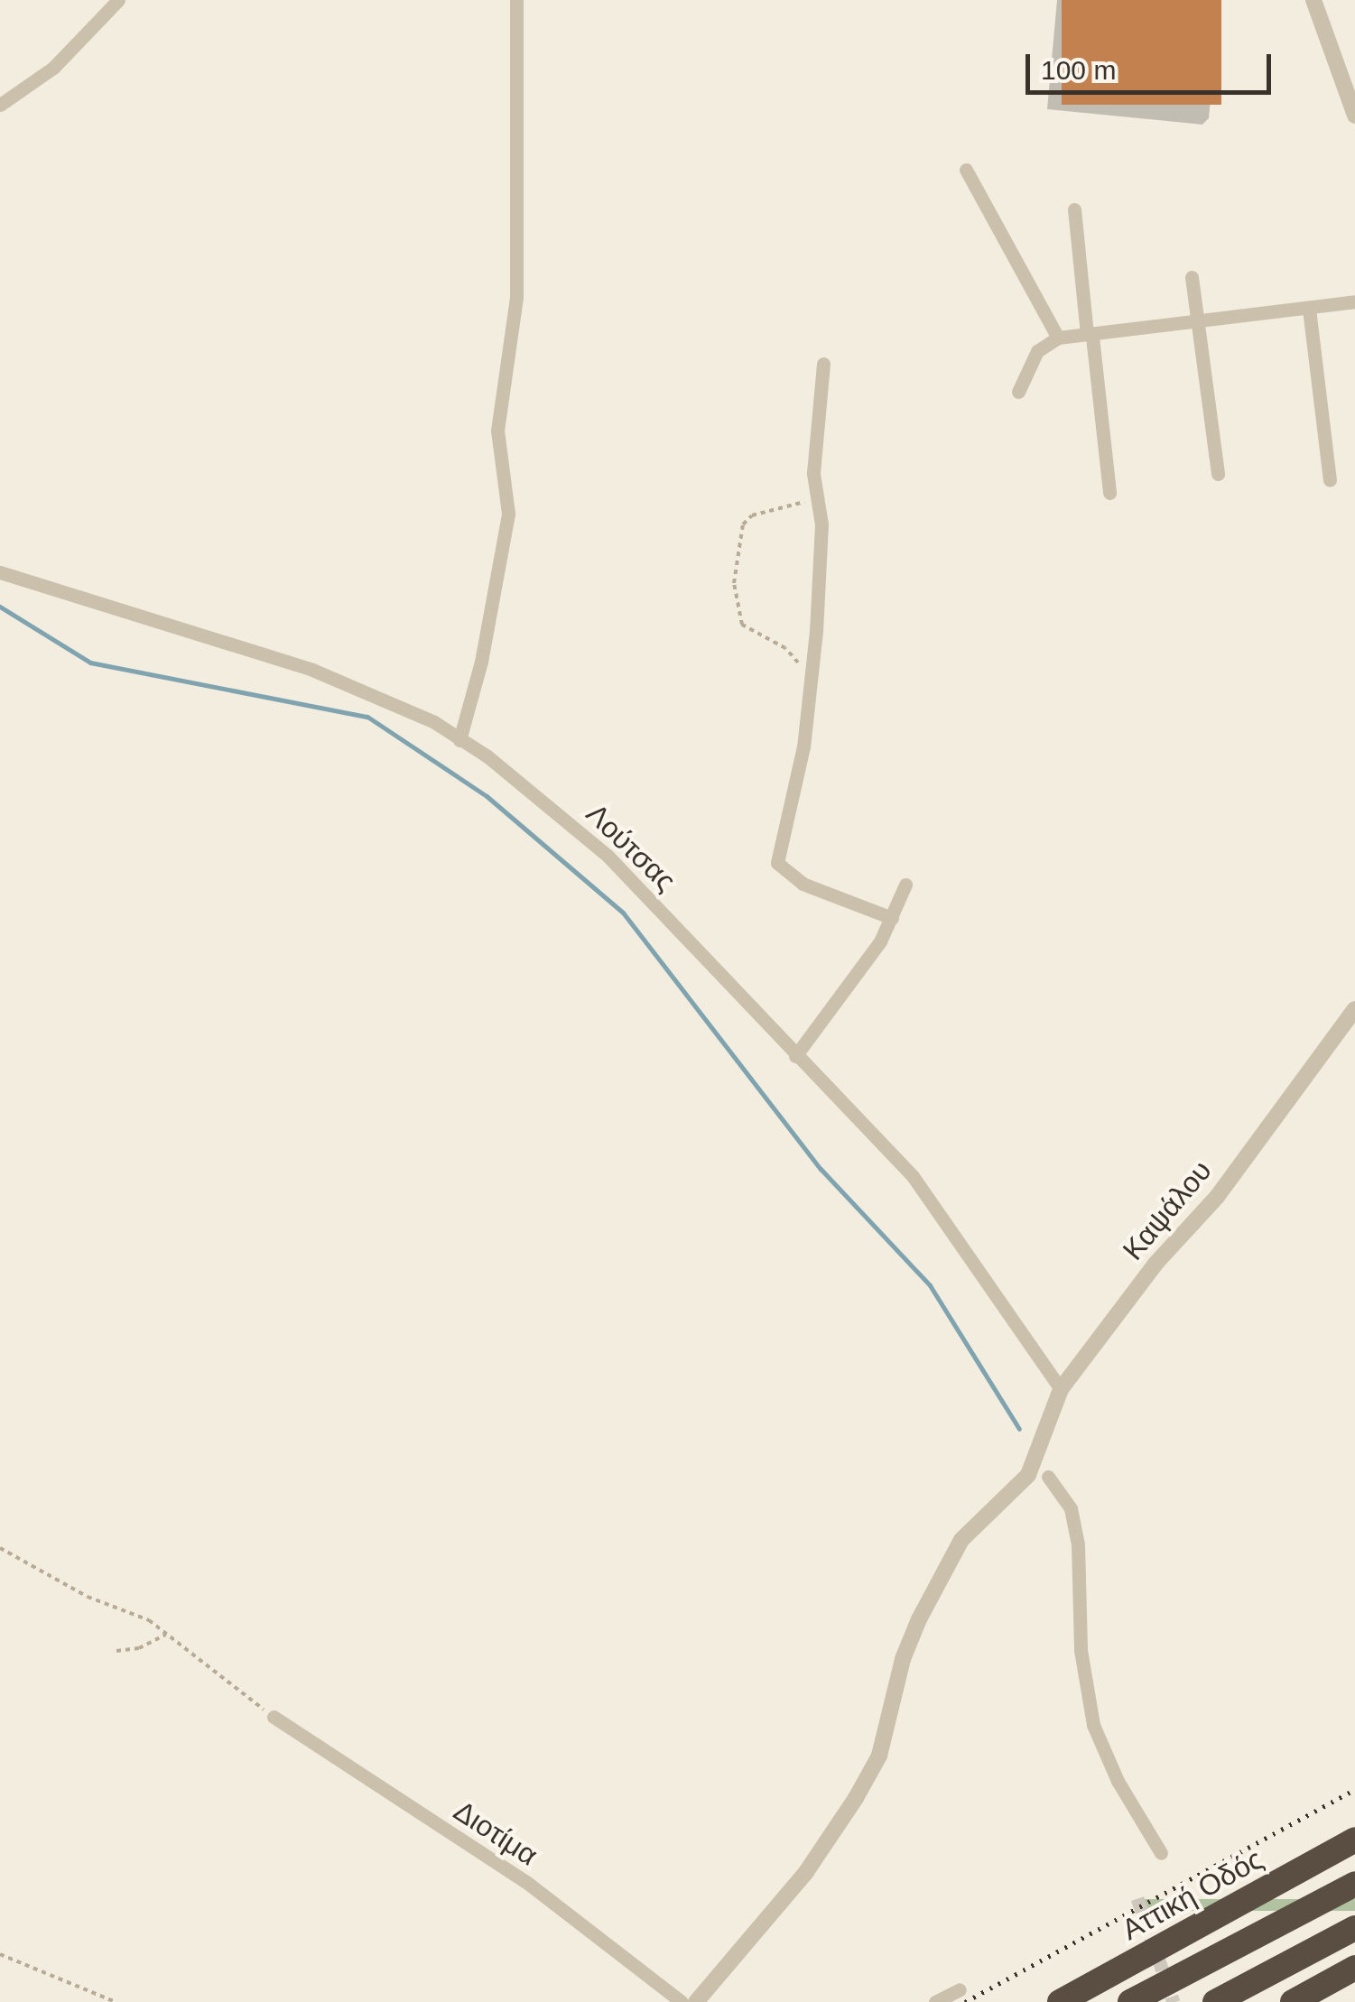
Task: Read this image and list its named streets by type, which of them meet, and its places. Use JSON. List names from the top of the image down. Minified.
{"streets":{"highway":["Αττική Οδός"],"street":["Λούτσας","Καψάλου","Διοτίμα"]},"crossings":[["Λούτσας","Καψάλου"]],"scale_bar":"100 m"}
